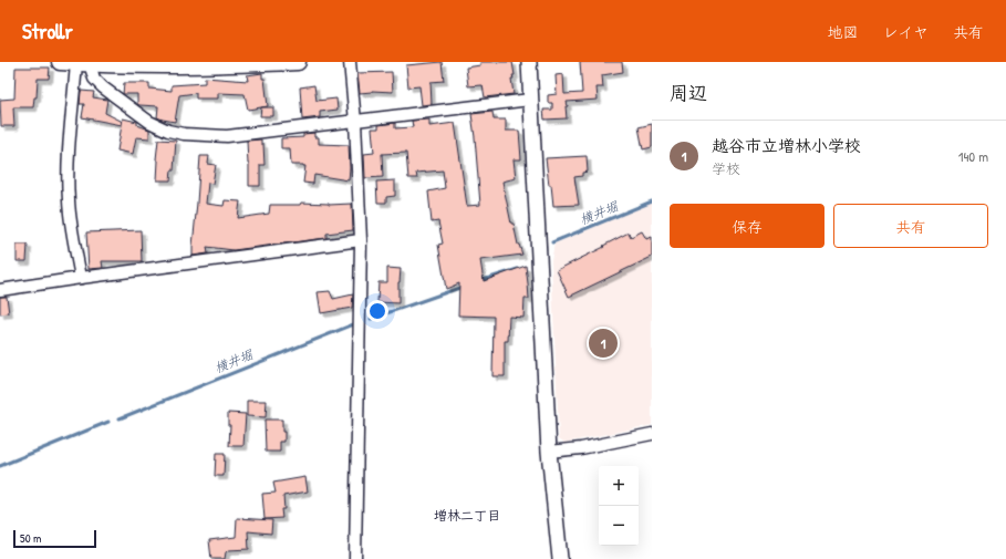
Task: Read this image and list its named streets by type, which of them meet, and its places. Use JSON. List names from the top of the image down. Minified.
{"districts":["増林二丁目"],"water":["横井堀"],"scale_bar":"50 m","page":{"header":"Strollr","nav":["地図","レイヤ","共有"],"heading":"周辺","list":[{"mark":"1","name":"越谷市立増林小学校","note":"学校","value":"140 m"}],"buttons":["保存","共有"],"pins":"1","map_buttons":["+","−"],"scale":"50 m"}}
